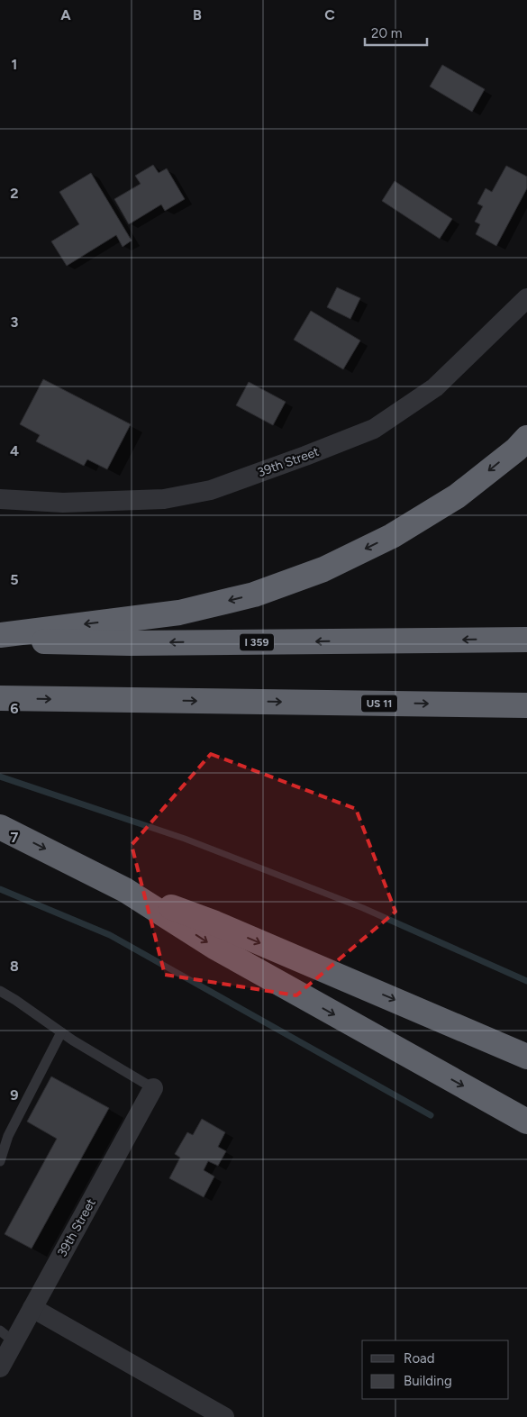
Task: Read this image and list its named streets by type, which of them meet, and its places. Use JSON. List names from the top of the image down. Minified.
{"streets":{"highway":["I 359","US 11"],"street":["39th Street"]},"legend":["Road","Building"],"scale_bar":"20 m","grid":{"columns":["A","B","C"],"rows":["1","2","3","4","5","6","7","8","9"]}}
